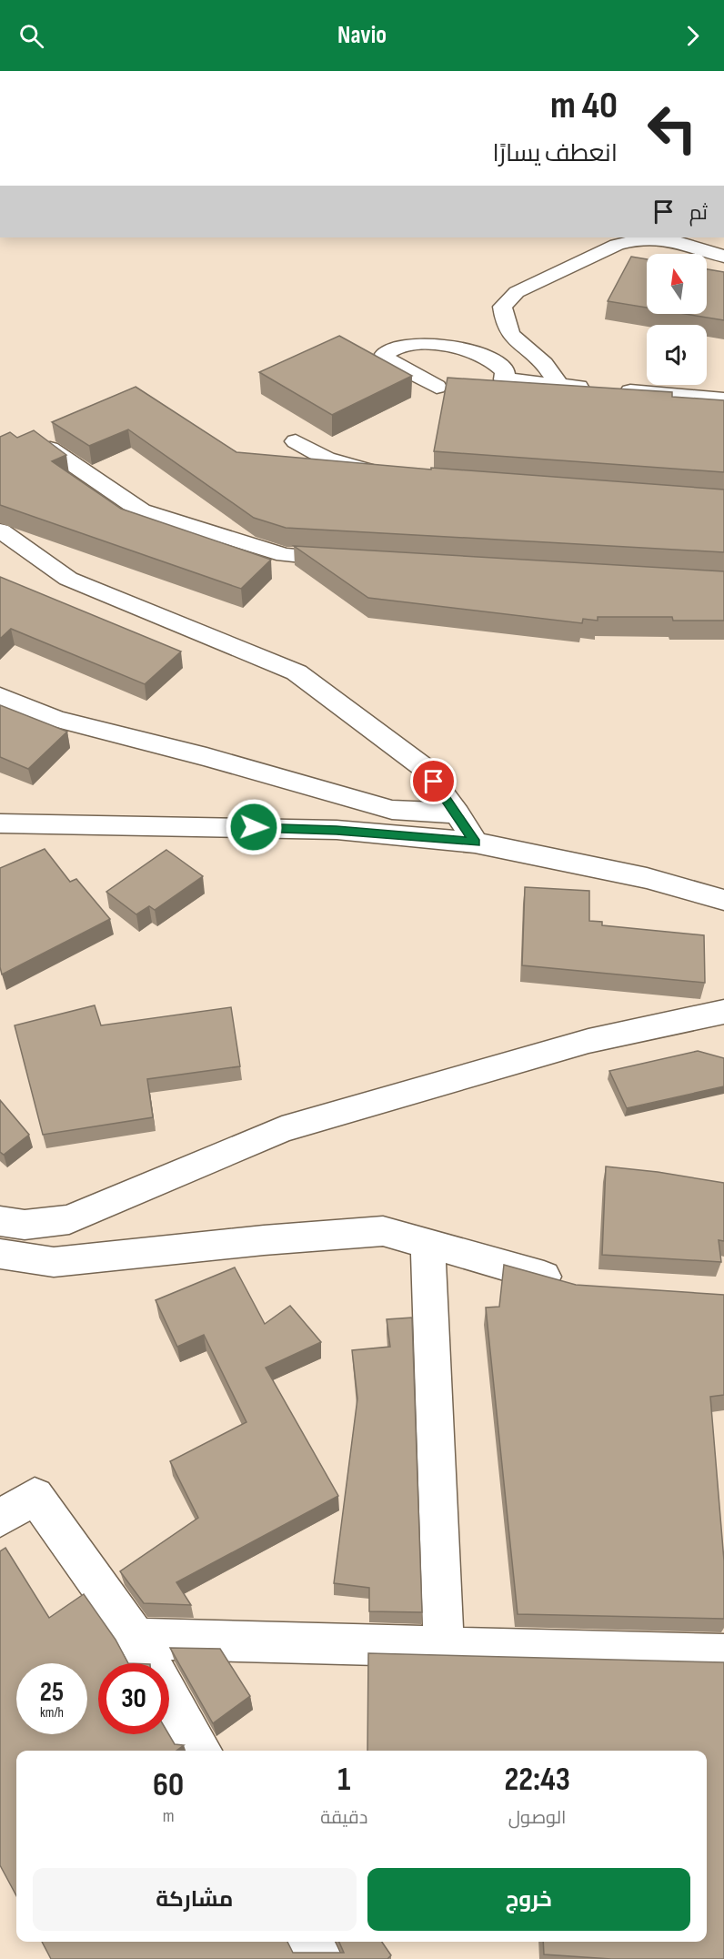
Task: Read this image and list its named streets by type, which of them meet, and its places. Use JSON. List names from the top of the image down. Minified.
{"north":"top","page":{"header":"Navio","turn":["40 m","انعطف يسارًا"],"then":"ثم","speed":"25 km/h","limit":"30","eta":["22:43","الوصول","1","دقيقة","60","m"],"buttons":["خروج","مشاركة"]}}
